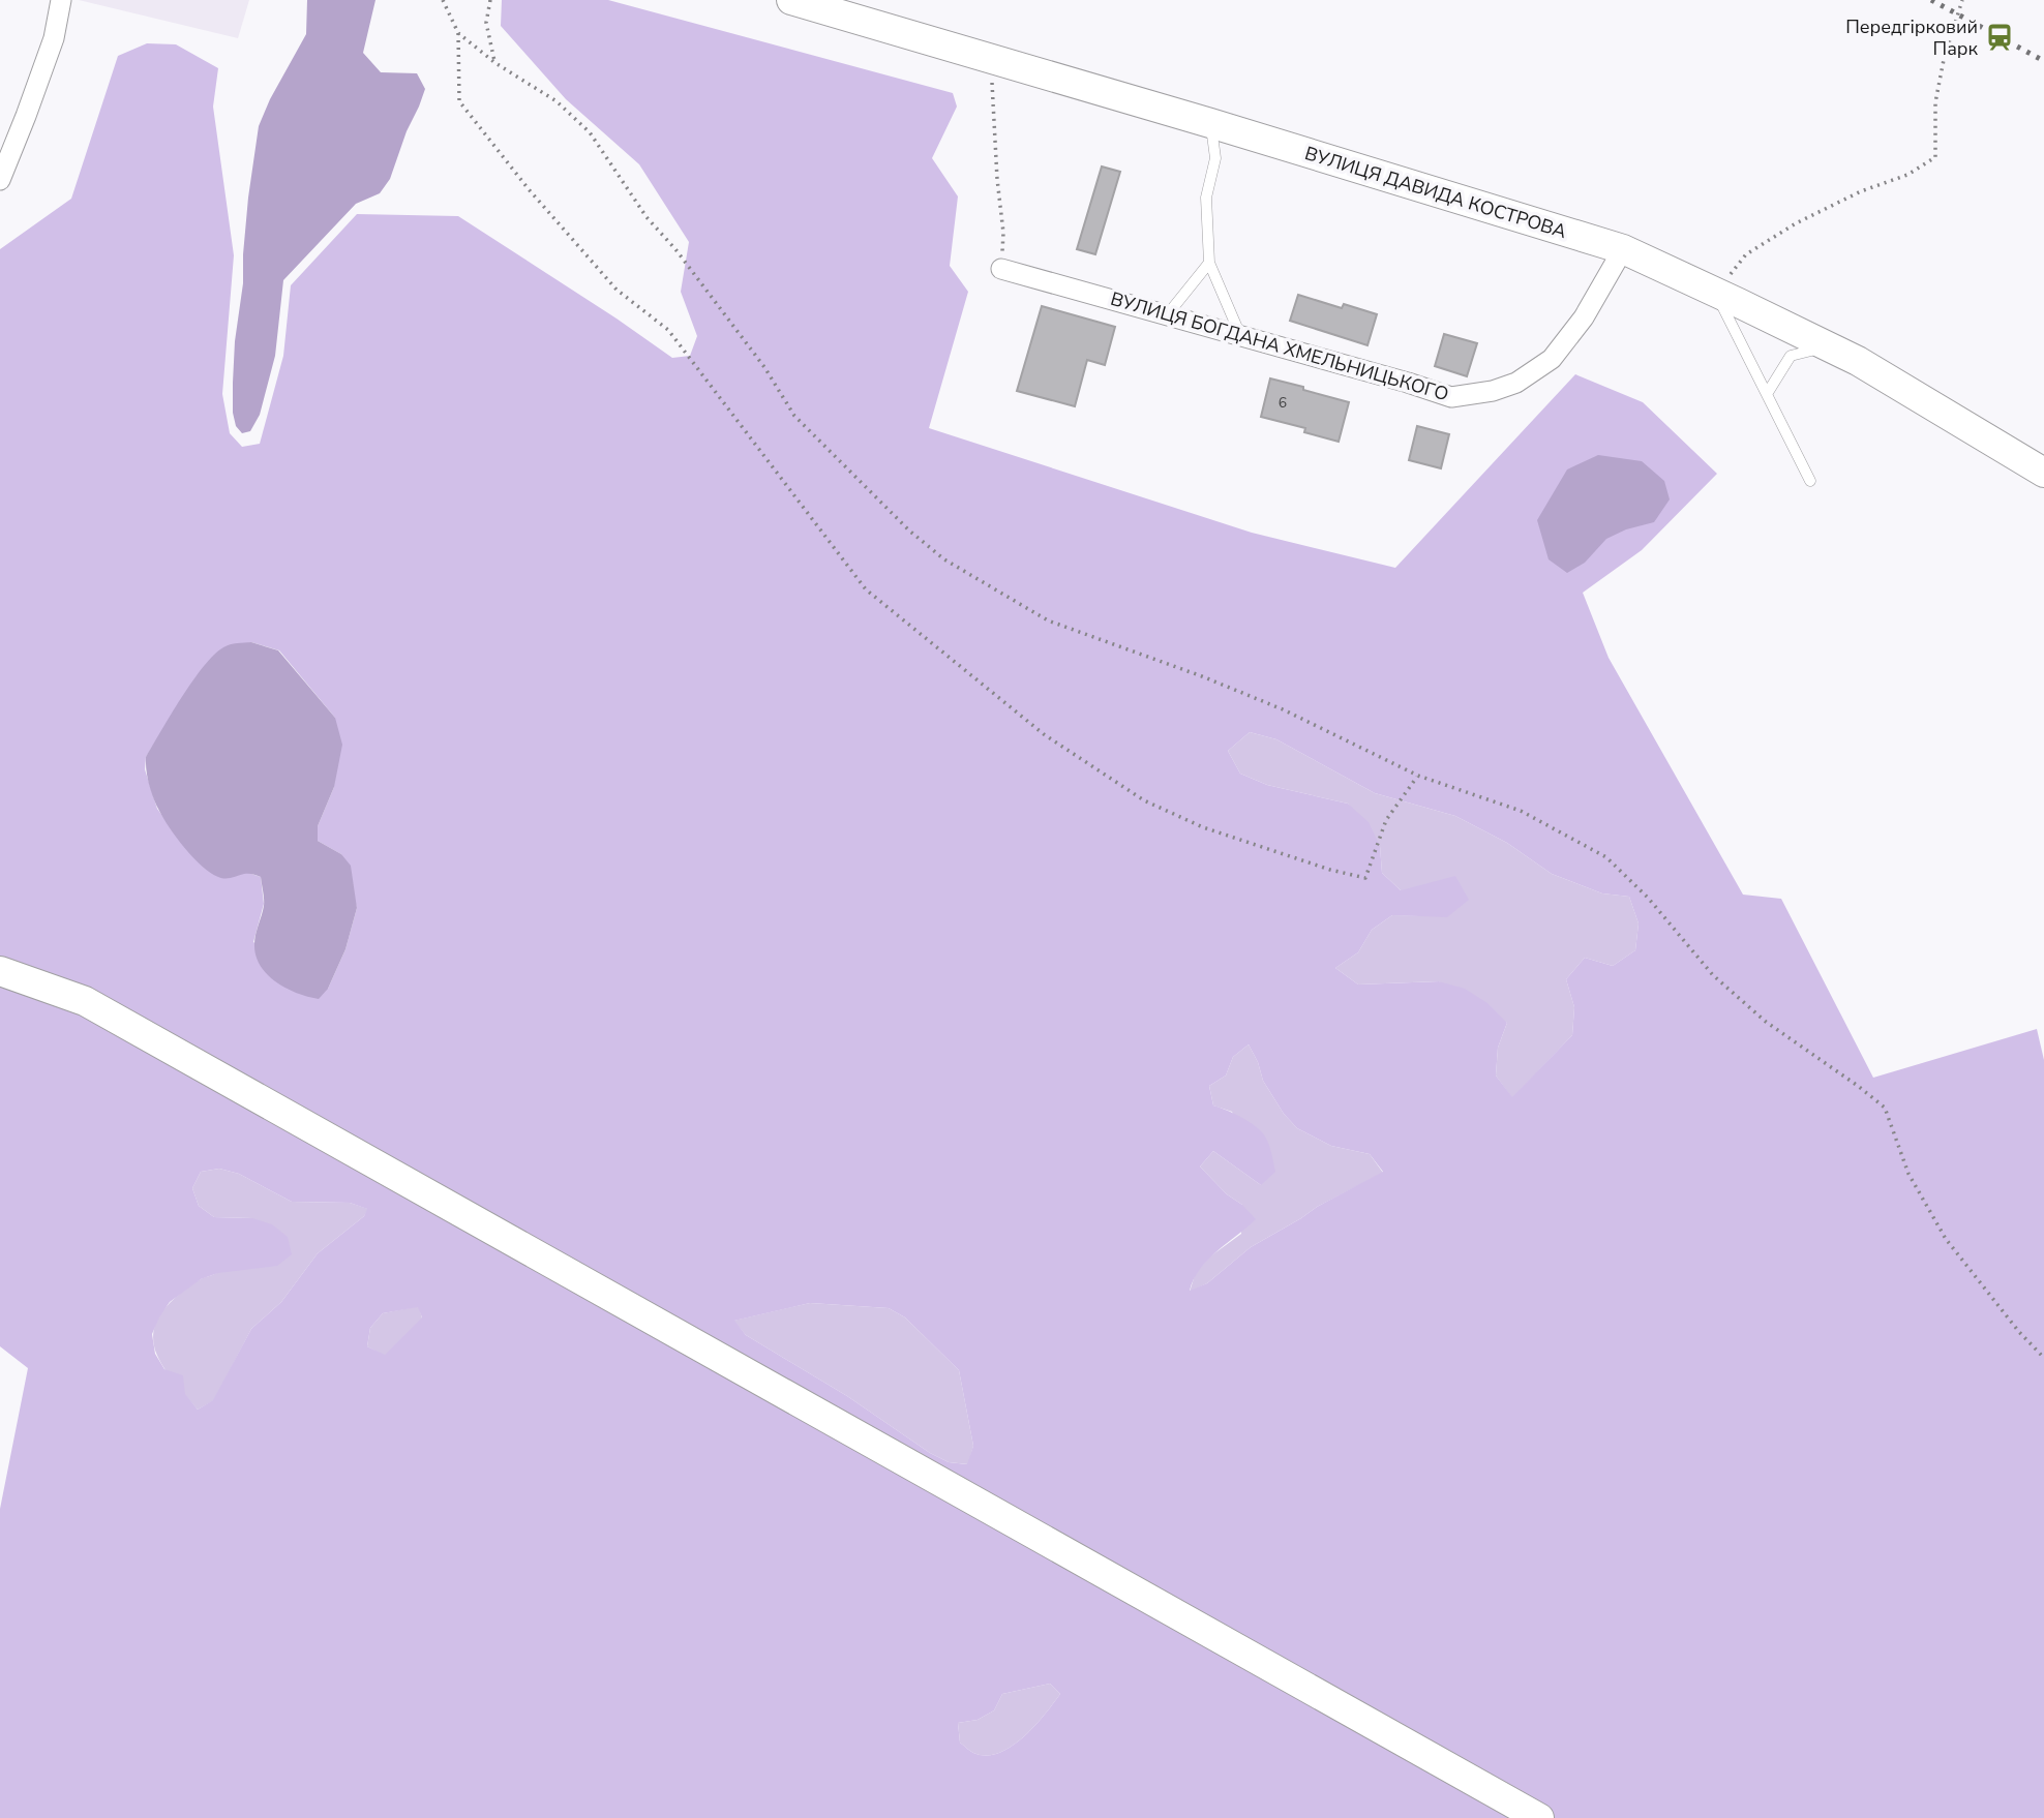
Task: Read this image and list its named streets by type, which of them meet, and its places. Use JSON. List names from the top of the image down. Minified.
{"streets":{"main road":["ВУЛИЦЯ ДАВИДА КОСТРОВА"],"street":["ВУЛИЦЯ БОГДАНА ХМЕЛЬНИЦЬКОГО"]},"crossings":[["ВУЛИЦЯ ДАВИДА КОСТРОВА","ВУЛИЦЯ БОГДАНА ХМЕЛЬНИЦЬКОГО"]],"places":{"station":["Передгірковий Парк"]},"house_numbers":["6"]}
